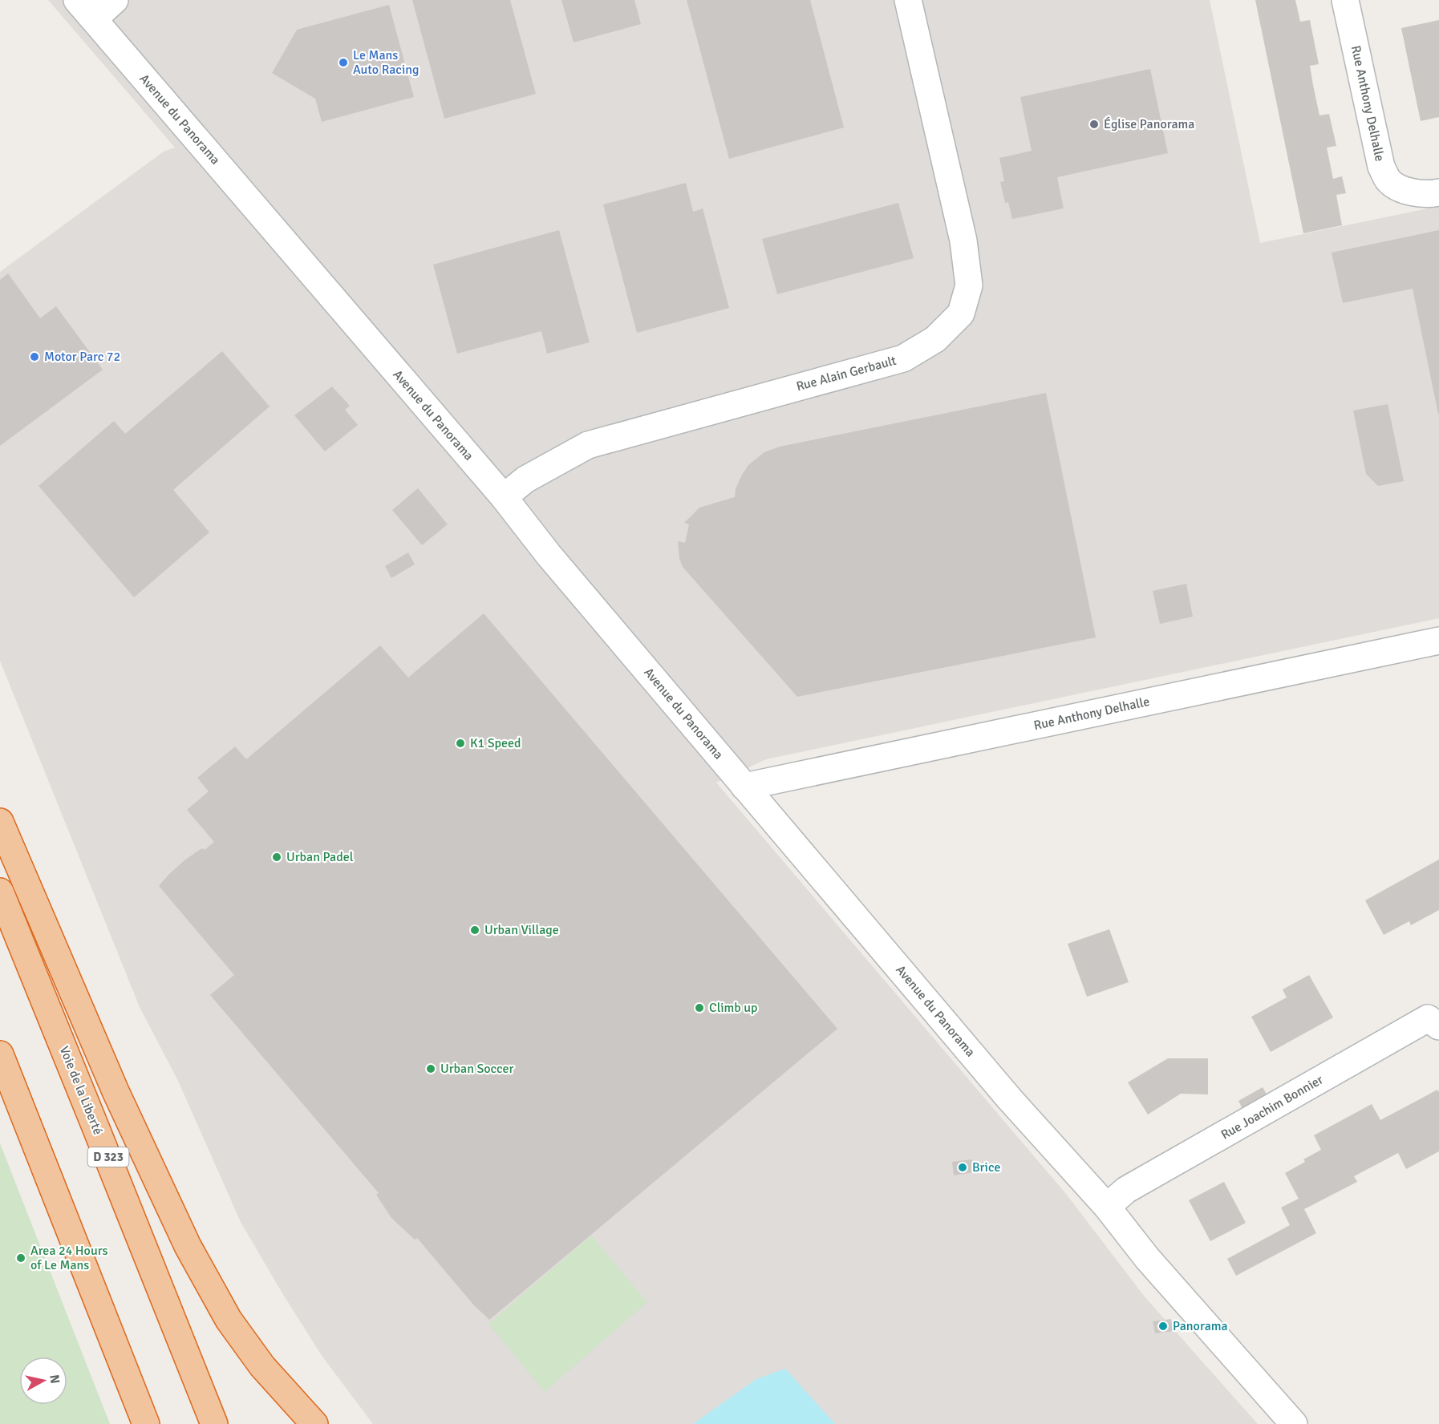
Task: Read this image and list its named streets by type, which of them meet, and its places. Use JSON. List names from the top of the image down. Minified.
{"streets":{"highway":["Voie de la Liberté","D 323"],"street":["Rue Anthony Delhalle","Avenue du Panorama","Rue Alain Gerbault","Rue Joachim Bonnier"]},"crossings":[["Rue Anthony Delhalle","Avenue du Panorama"],["Avenue du Panorama","Rue Alain Gerbault"],["Avenue du Panorama","Rue Joachim Bonnier"]],"places":["Le Mans Auto Racing","Église Panorama","Motor Parc 72","K1 Speed","Urban Padel","Urban Village","Climb up","Urban Soccer","Brice","Area 24 Hours of Le Mans","Panorama"],"north":"right"}
